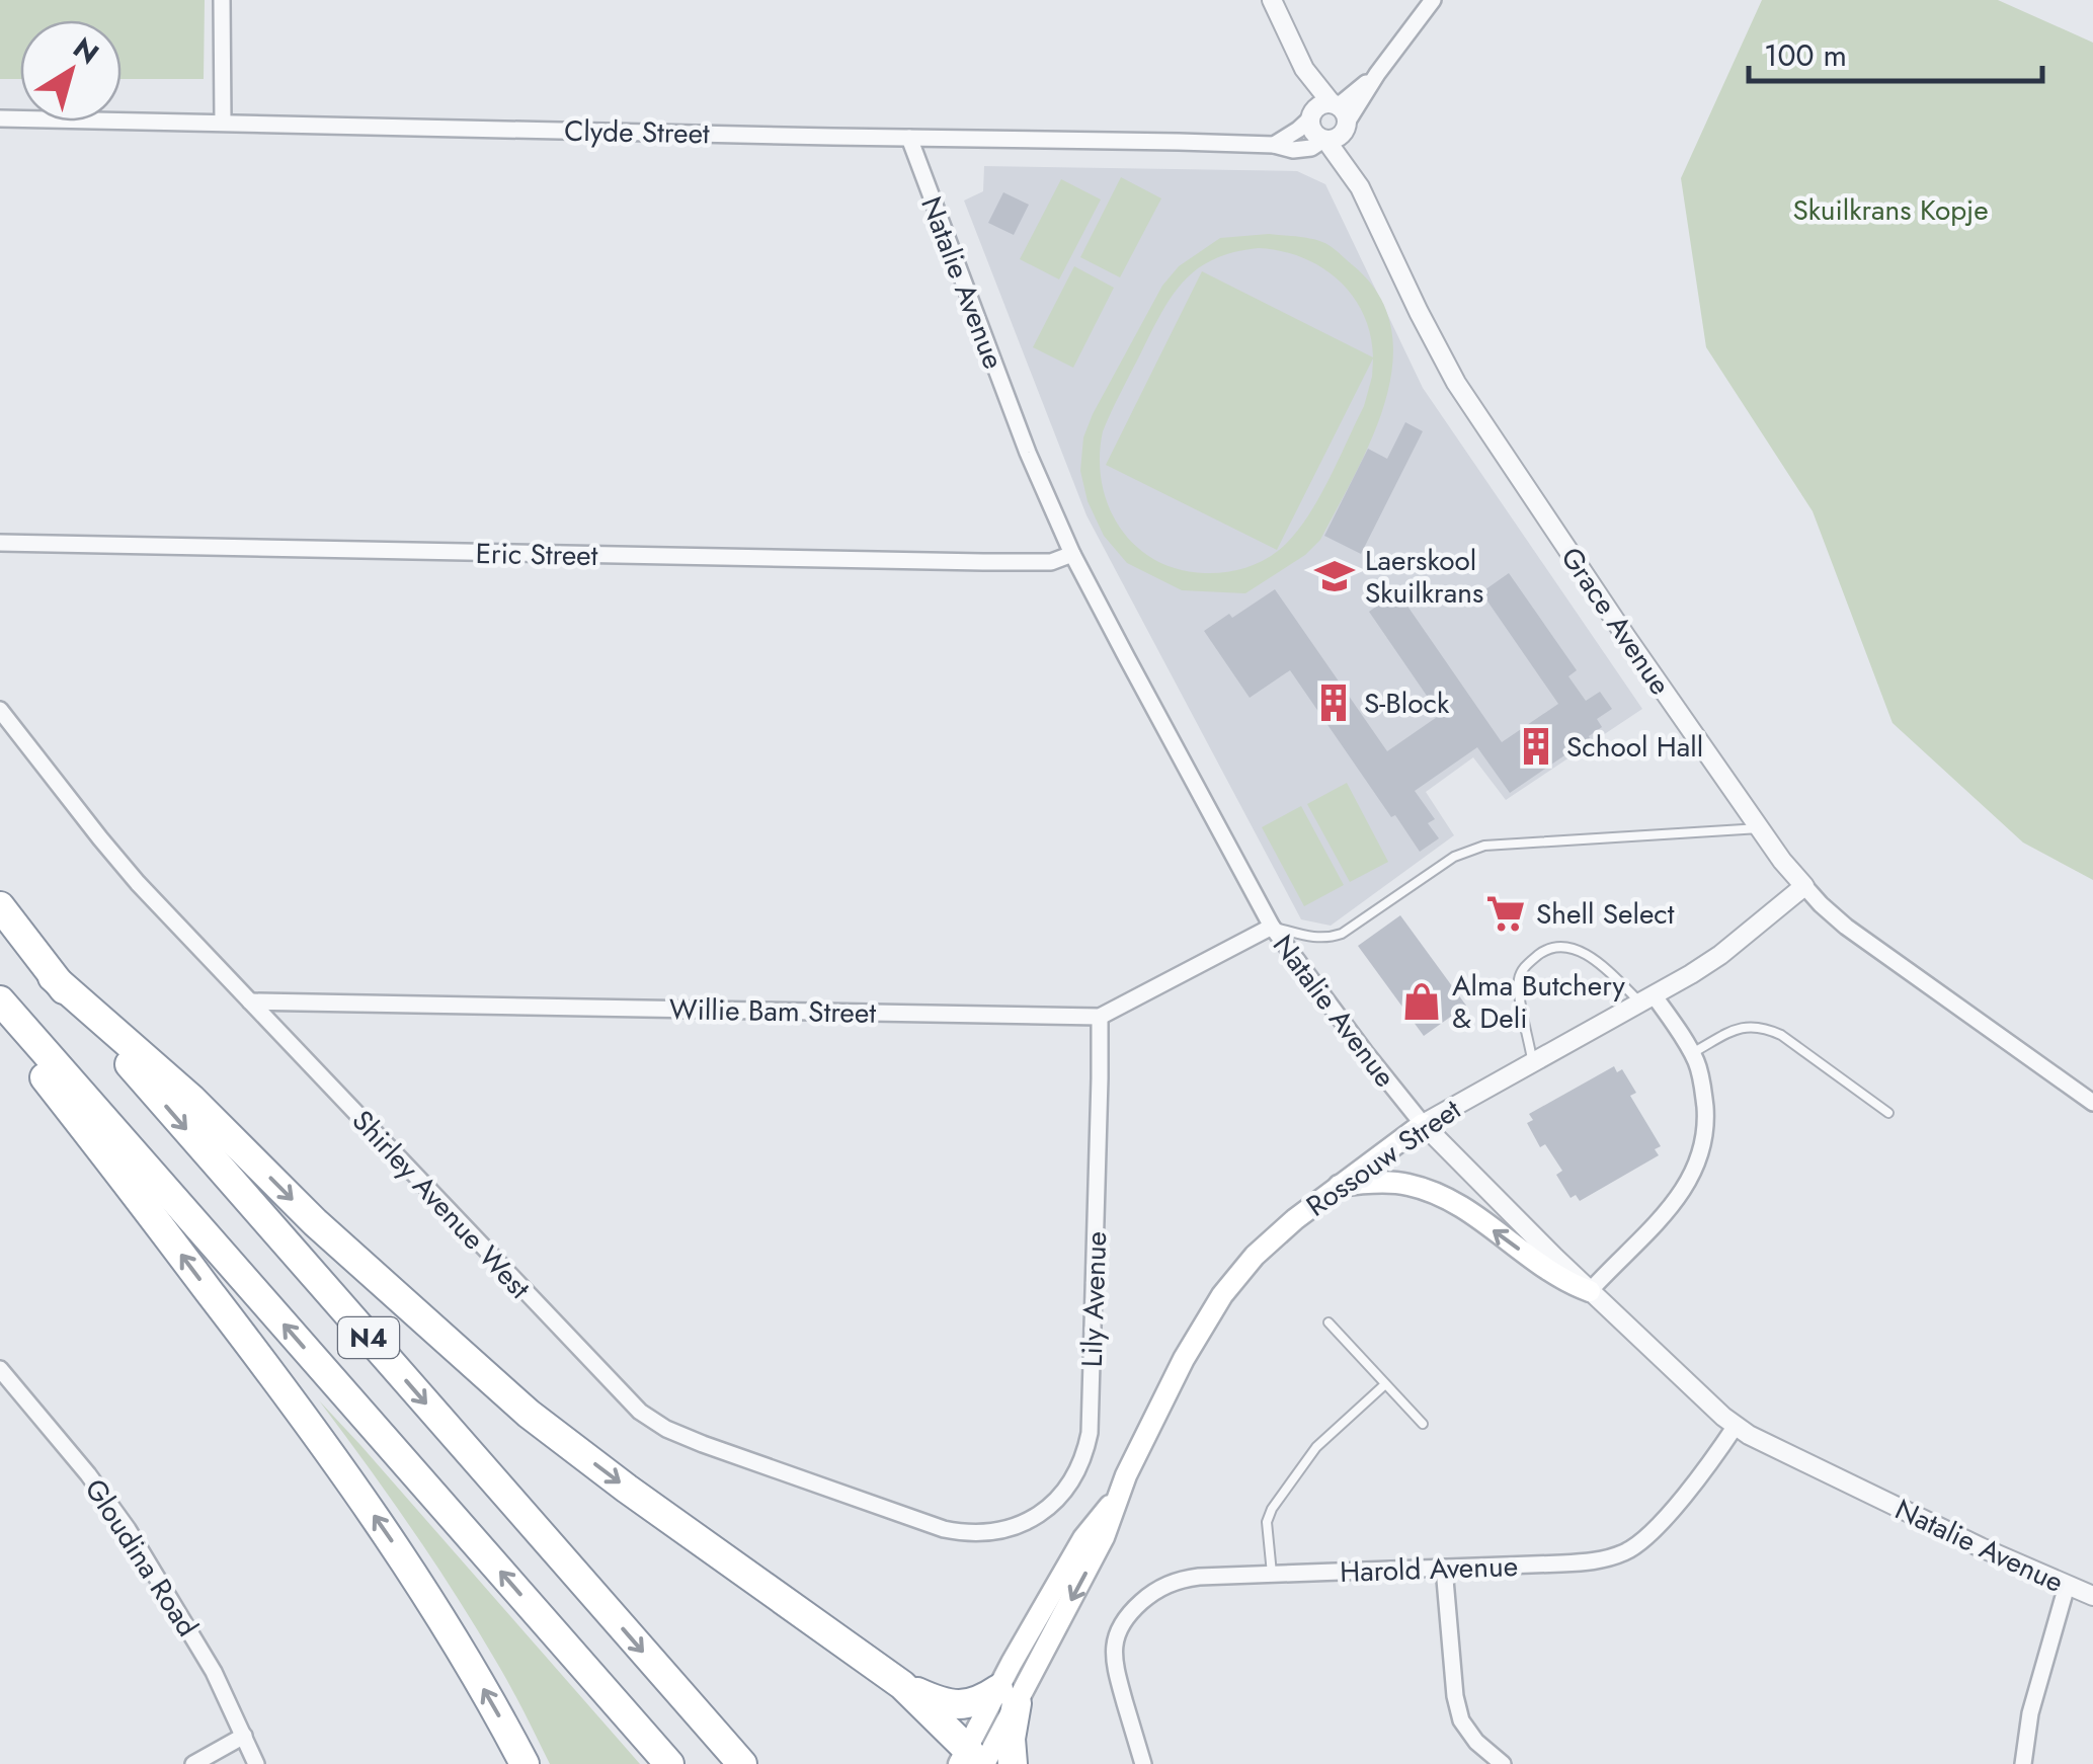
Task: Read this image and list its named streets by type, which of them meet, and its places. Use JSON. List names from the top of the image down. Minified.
{"streets":{"highway":["N4"],"main road":["Rossouw Street"],"street":["Clyde Street","Natalie Avenue","Eric Street","Grace Avenue","Willie Bam Street","Shirley Avenue West","Lily Avenue","Gloudina Road","Harold Avenue"]},"crossings":[["Clyde Street","Natalie Avenue"],["Clyde Street","Grace Avenue"],["Natalie Avenue","Eric Street"],["Natalie Avenue","Willie Bam Street"],["Natalie Avenue","Rossouw Street"],["Natalie Avenue","Harold Avenue"],["Grace Avenue","Rossouw Street"],["Willie Bam Street","Shirley Avenue West"],["Willie Bam Street","Lily Avenue"],["Shirley Avenue West","Lily Avenue"]],"parks":["Skuilkrans Kopje"],"places":{"school or university":["Laerskool Skuilkrans"],"building":["S-Block","School Hall"],"supermarket":["Shell Select"],"shop":["Alma Butchery & Deli"]},"scale_bar":"100 m","north":"top right"}
